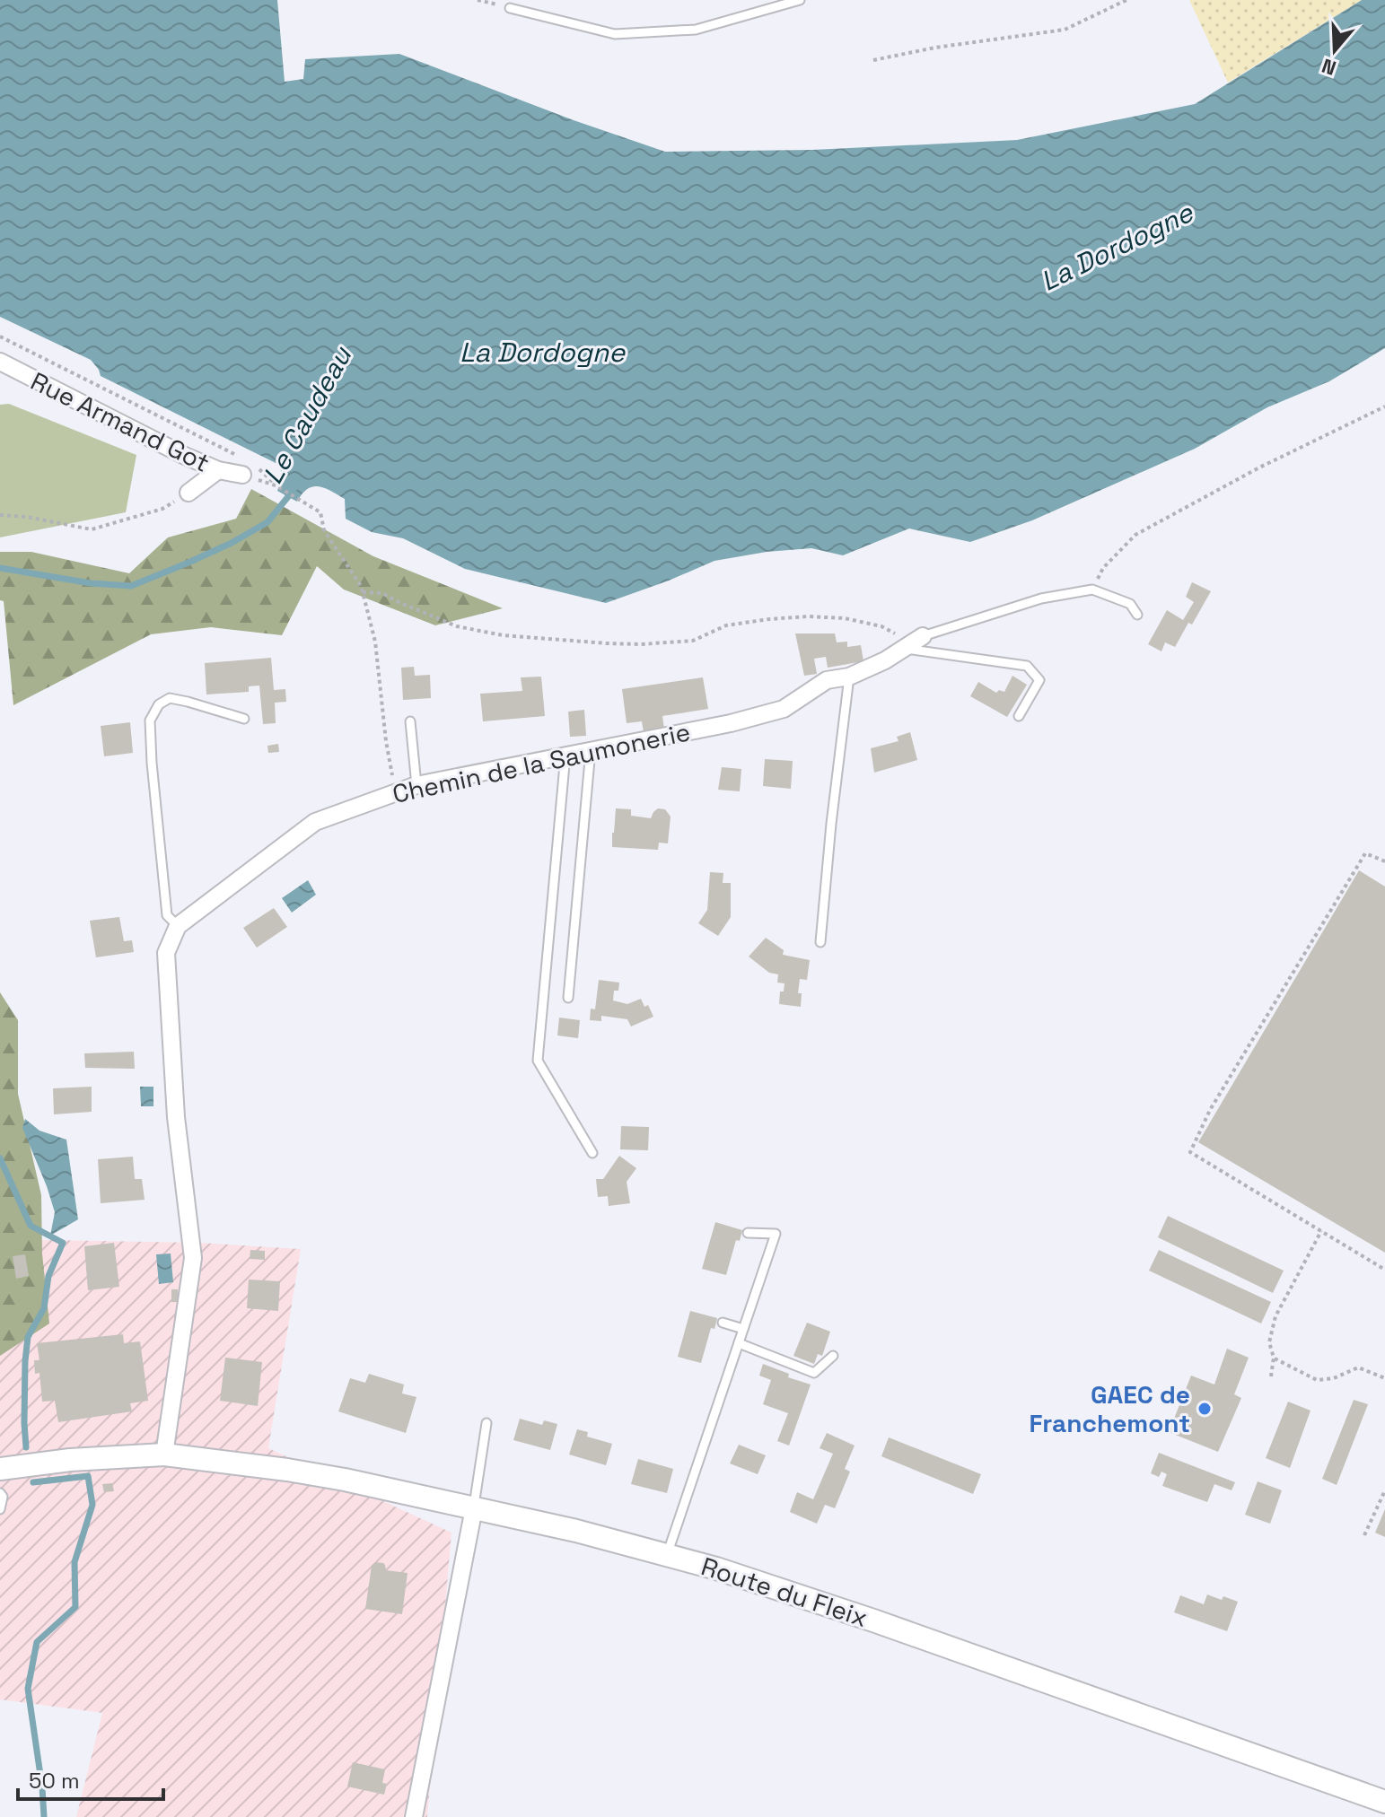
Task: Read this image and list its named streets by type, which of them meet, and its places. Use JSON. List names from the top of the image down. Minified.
{"streets":{"main road":["Route du Fleix"],"street":["Rue Armand Got","Chemin de la Saumonerie"]},"water":["La Dordogne","Le Caudeau"],"places":["GAEC de Franchemont"],"scale_bar":"50 m","north":"bottom"}
